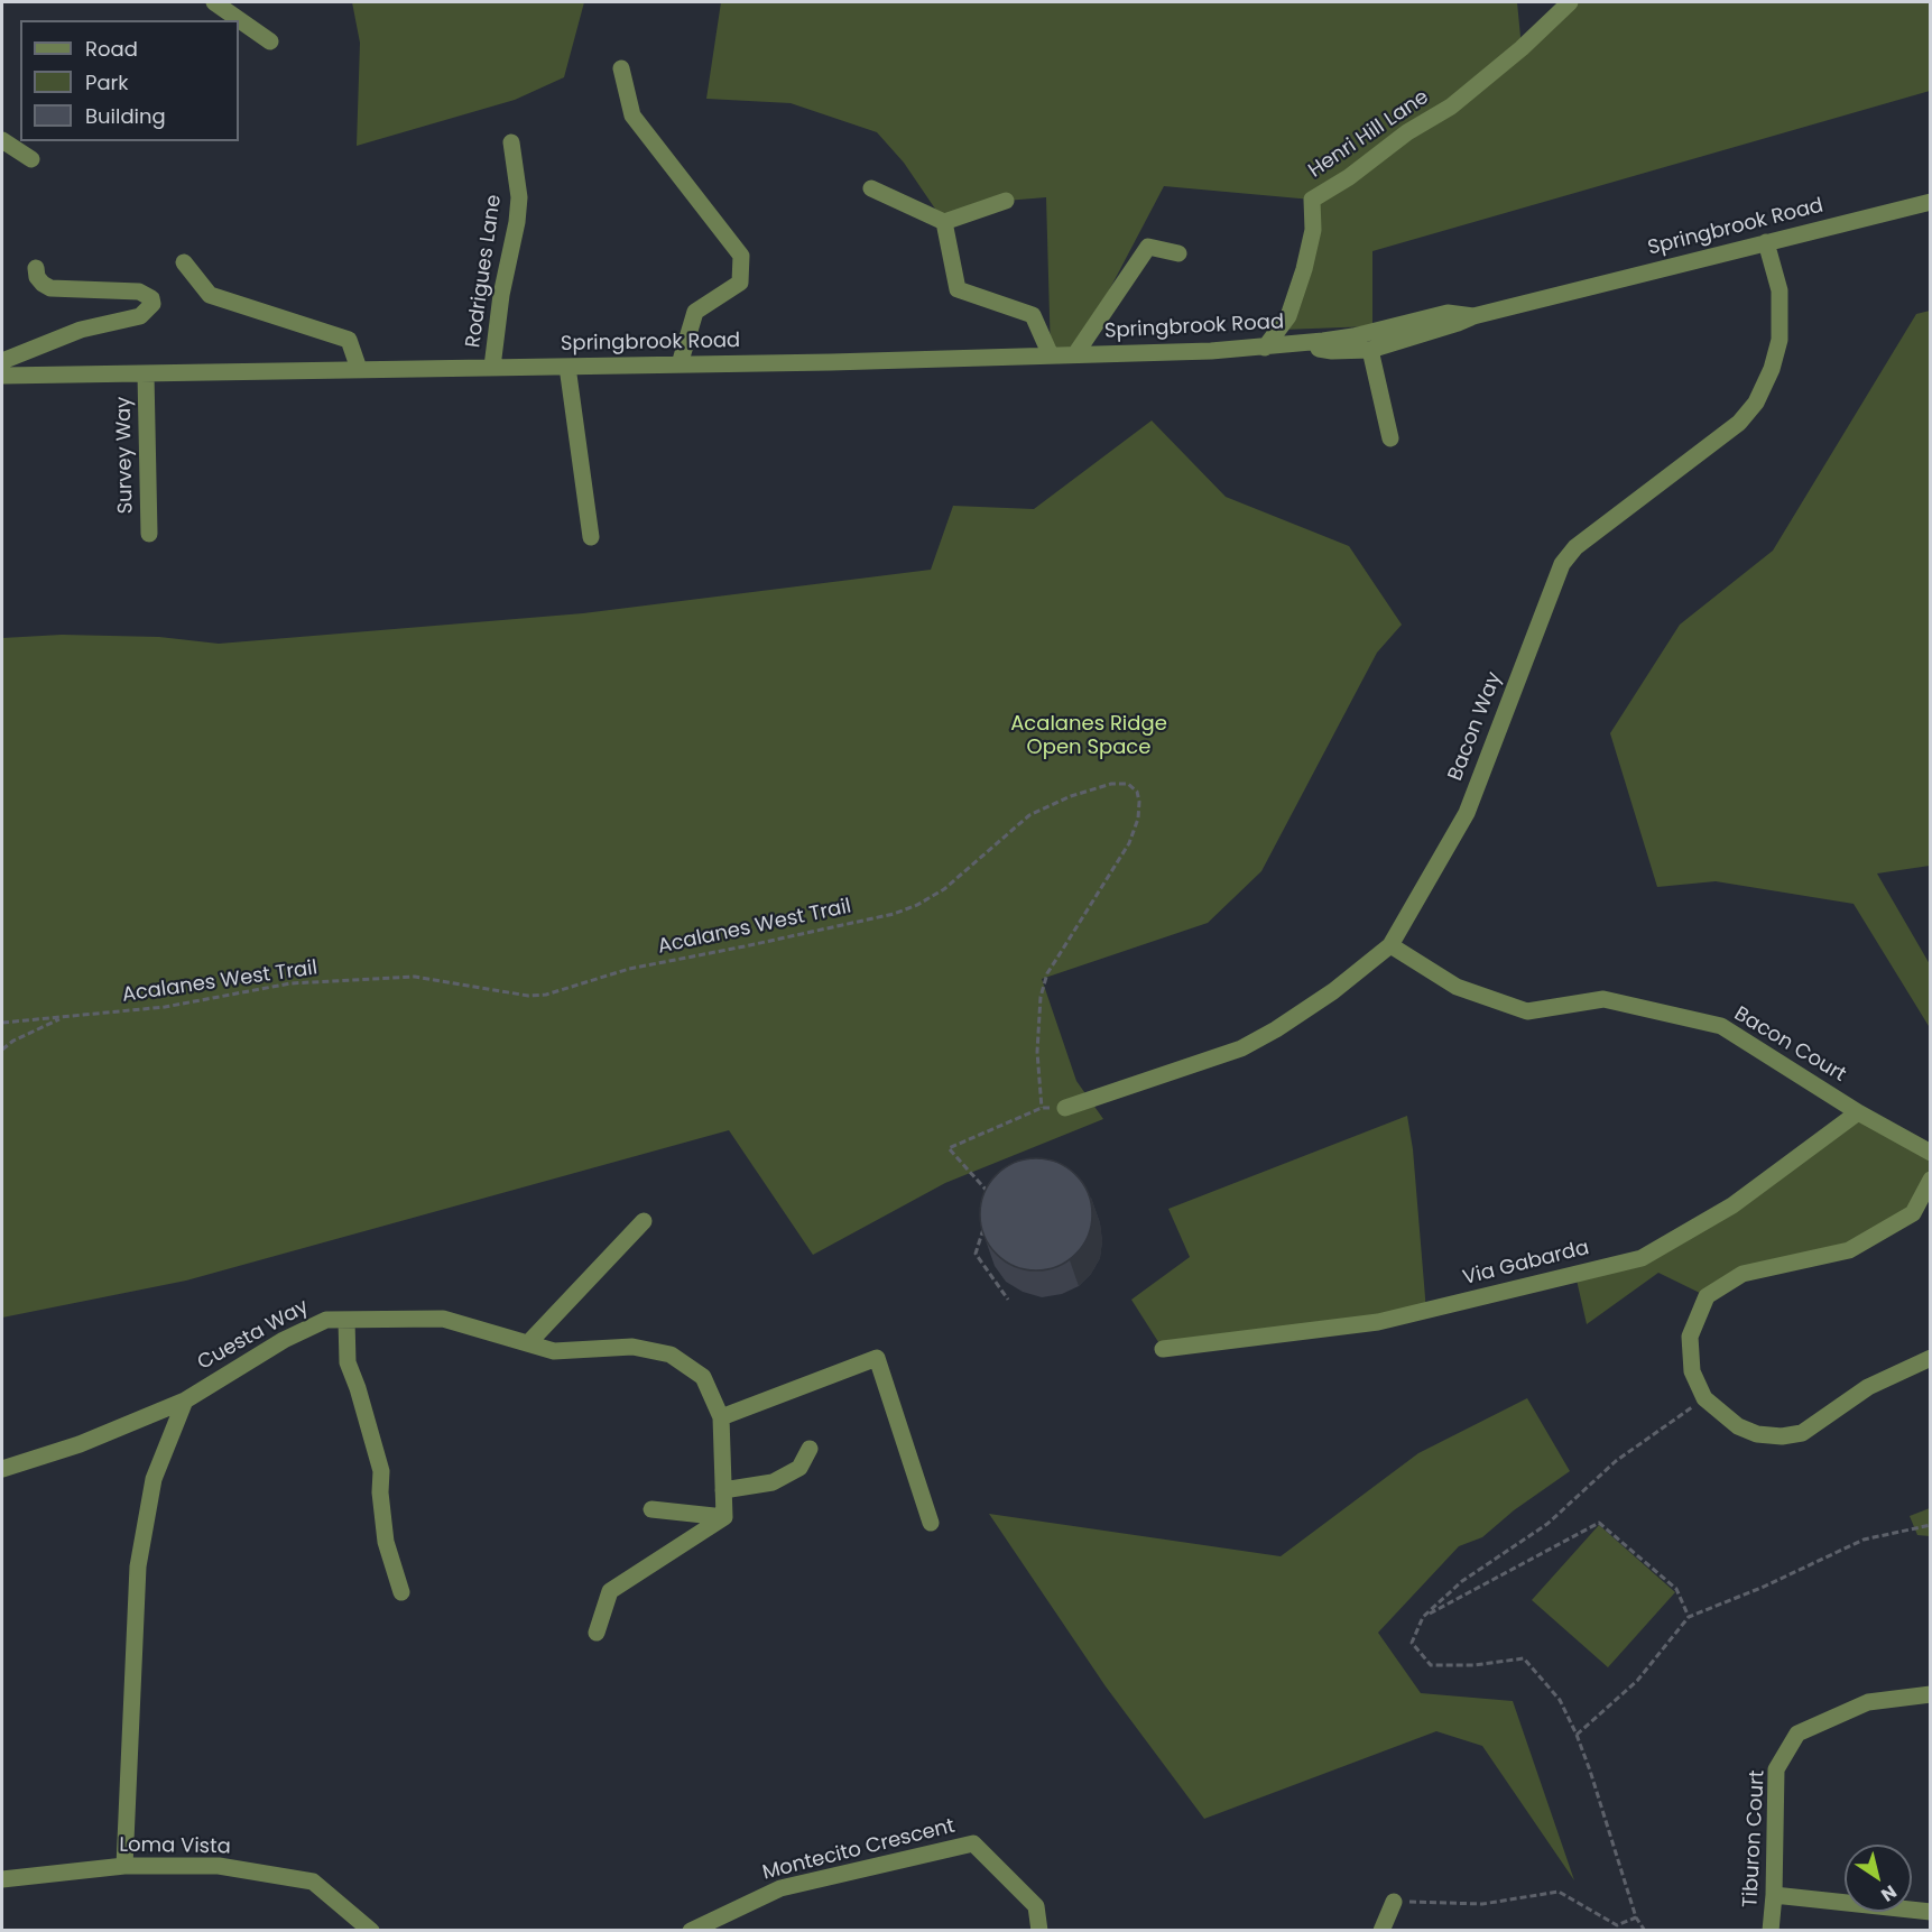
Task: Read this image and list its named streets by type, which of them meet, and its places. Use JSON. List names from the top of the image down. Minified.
{"streets":{"street":["Henri Hill Lane","Springbrook Road","Rodrigues Lane","Survey Way","Bacon Way","Bacon Court","Via Gabarda","Cuesta Way","Tiburon Court","Loma Vista","Montecito Crescent"],"path":["Acalanes West Trail"]},"crossings":[["Henri Hill Lane","Springbrook Road"],["Springbrook Road","Rodrigues Lane"],["Springbrook Road","Survey Way"],["Springbrook Road","Bacon Way"],["Bacon Way","Bacon Court"],["Bacon Court","Via Gabarda"]],"parks":["Acalanes Ridge Open Space"],"legend":["Road","Park","Building"],"north":"bottom right"}
